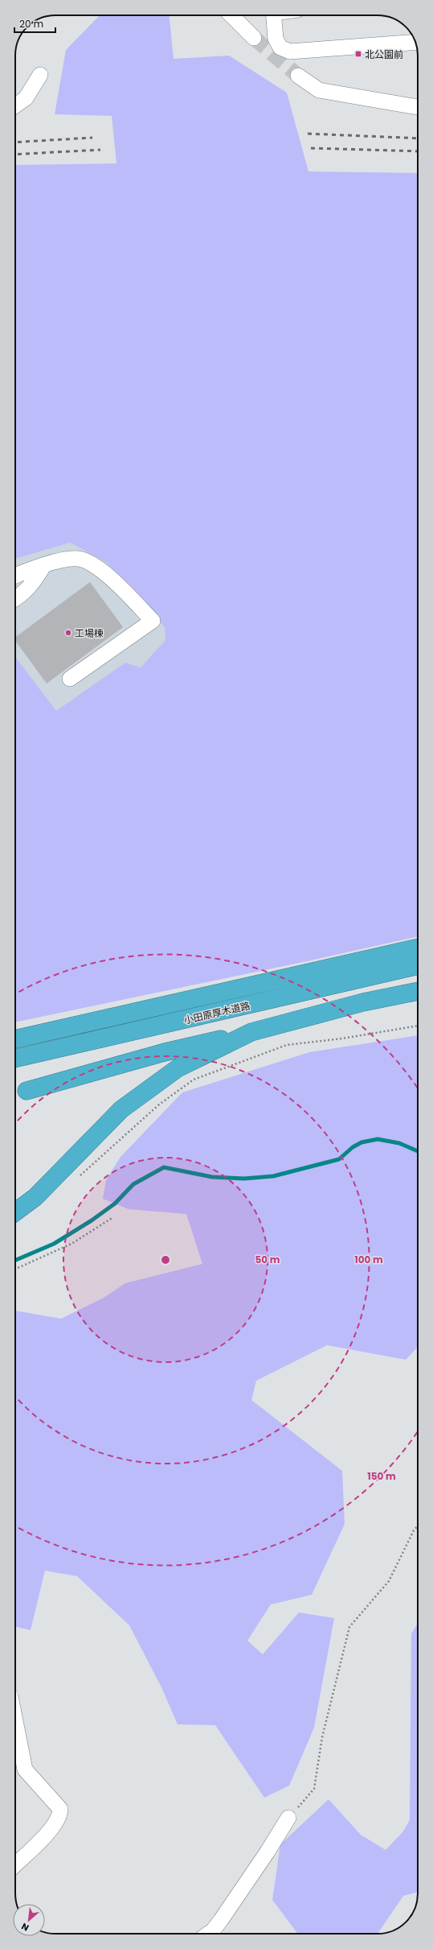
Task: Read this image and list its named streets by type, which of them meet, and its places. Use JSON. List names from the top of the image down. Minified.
{"streets":{"highway":["小田原厚木道路"]},"places":{"transit":["北公園前"],"other":["工場棟"]},"scale_bar":"20 m","north":"bottom left","rings":["50 m","100 m","150 m"]}
